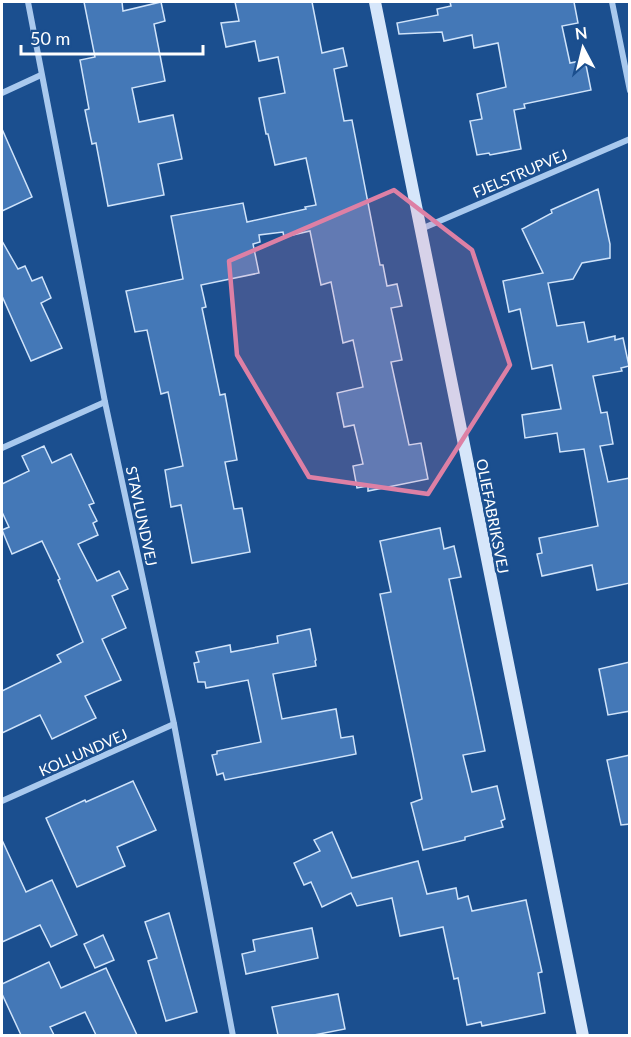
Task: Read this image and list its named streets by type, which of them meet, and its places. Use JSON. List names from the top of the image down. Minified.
{"streets":{"street":["FJELSTRUPVEJ","STAVLUNDVEJ","OLIEFABRIKSVEJ","KOLLUNDVEJ"]},"crossings":[["FJELSTRUPVEJ","OLIEFABRIKSVEJ"],["STAVLUNDVEJ","KOLLUNDVEJ"]],"scale_bar":"50 m","north":"top"}
